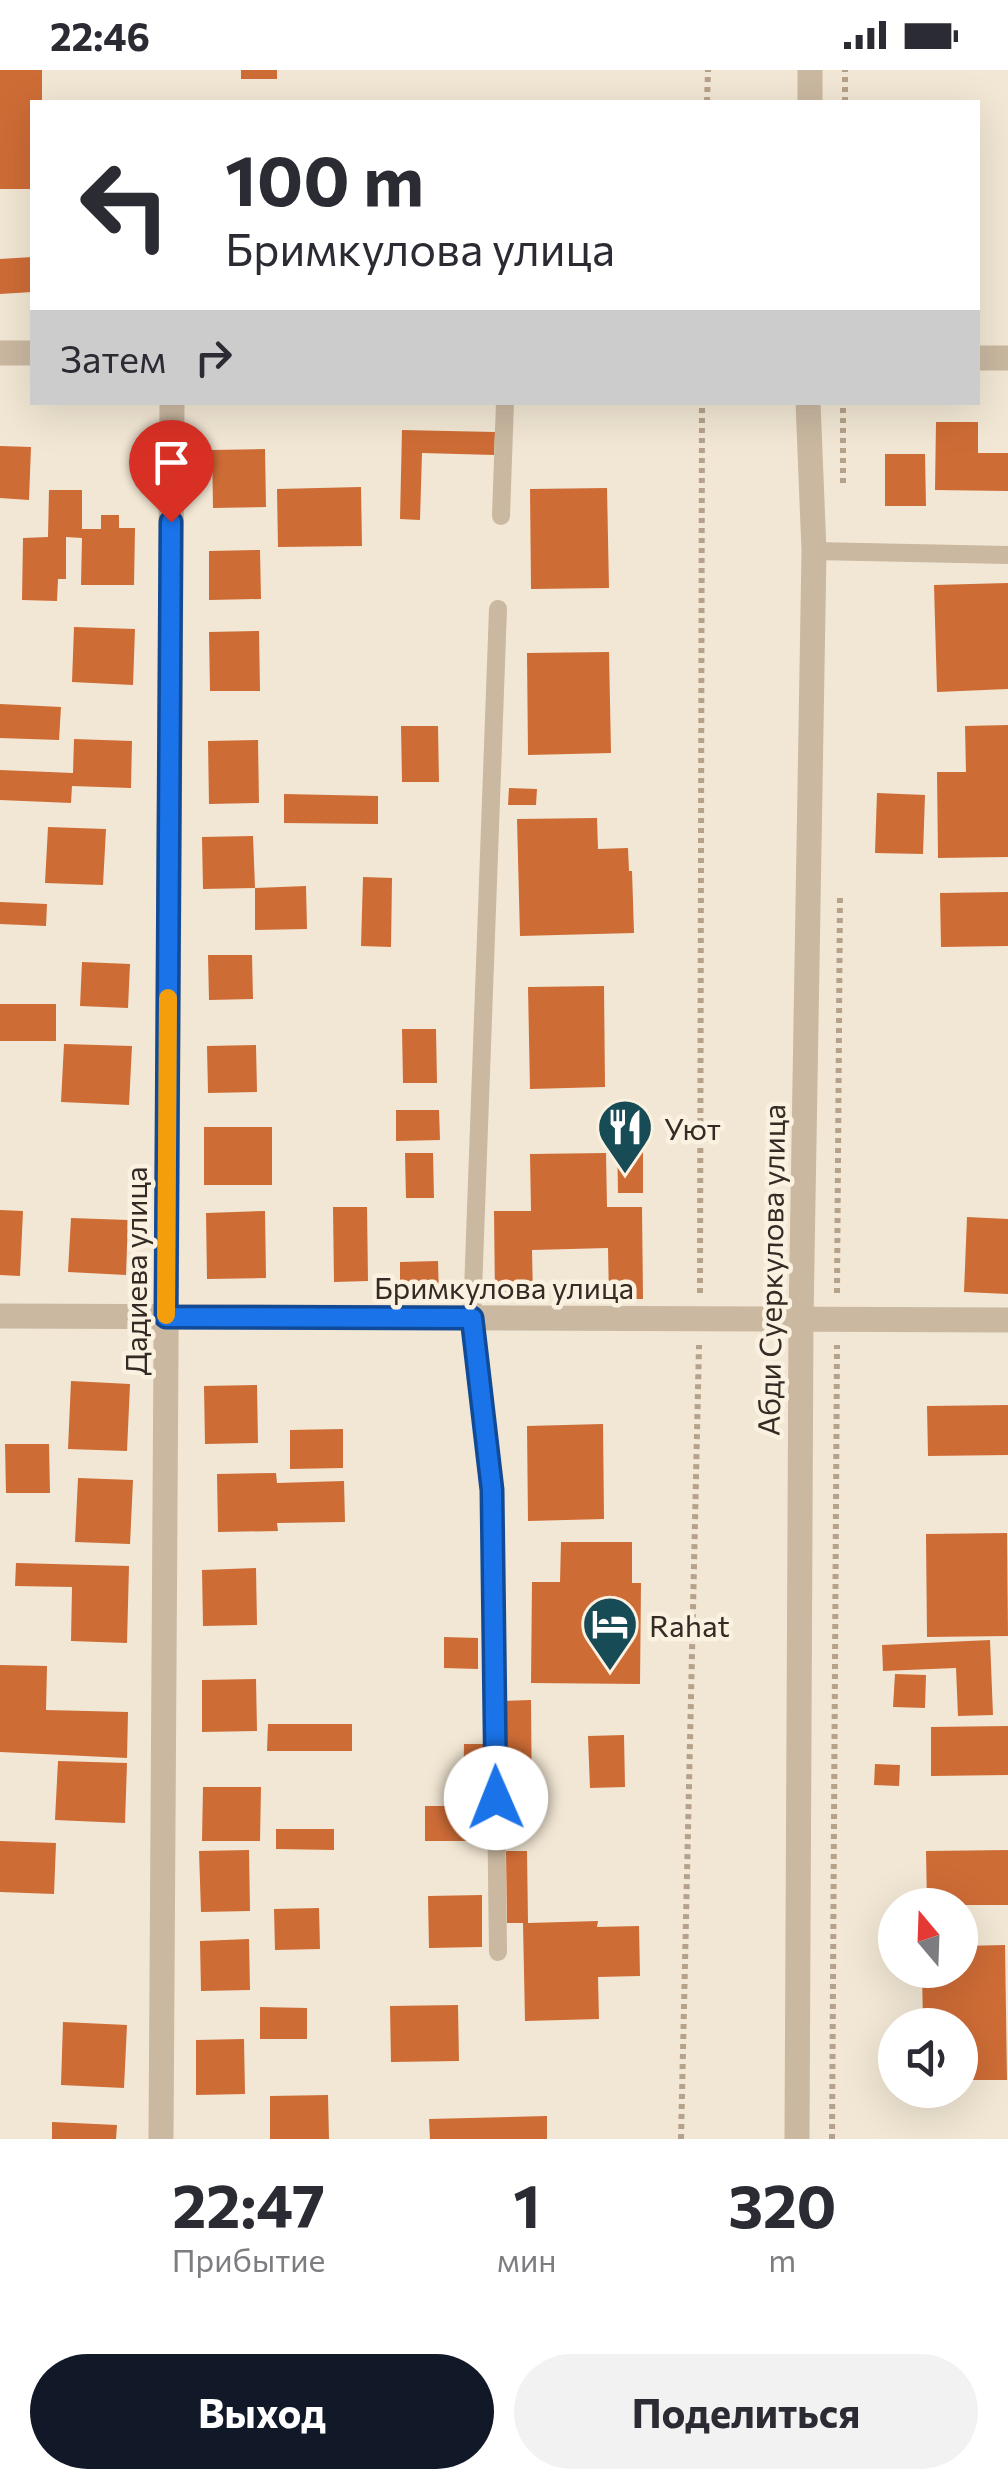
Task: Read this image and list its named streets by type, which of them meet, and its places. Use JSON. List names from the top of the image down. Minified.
{"streets":{"street":["Абди Суеркулова улица","Дадиева улица","Бримкулова улица"]},"crossings":[["Абди Суеркулова улица","Бримкулова улица"],["Дадиева улица","Бримкулова улица"]],"places":{"restaurant":["Уют"],"hotel":["Rahat"]},"north":"top","page":{"status":"22:46","turn":["100 m","Бримкулова улица"],"then":"Затем","eta":["22:47","Прибытие","1","мин","320","m"],"buttons":["Выход","Поделиться"]}}
